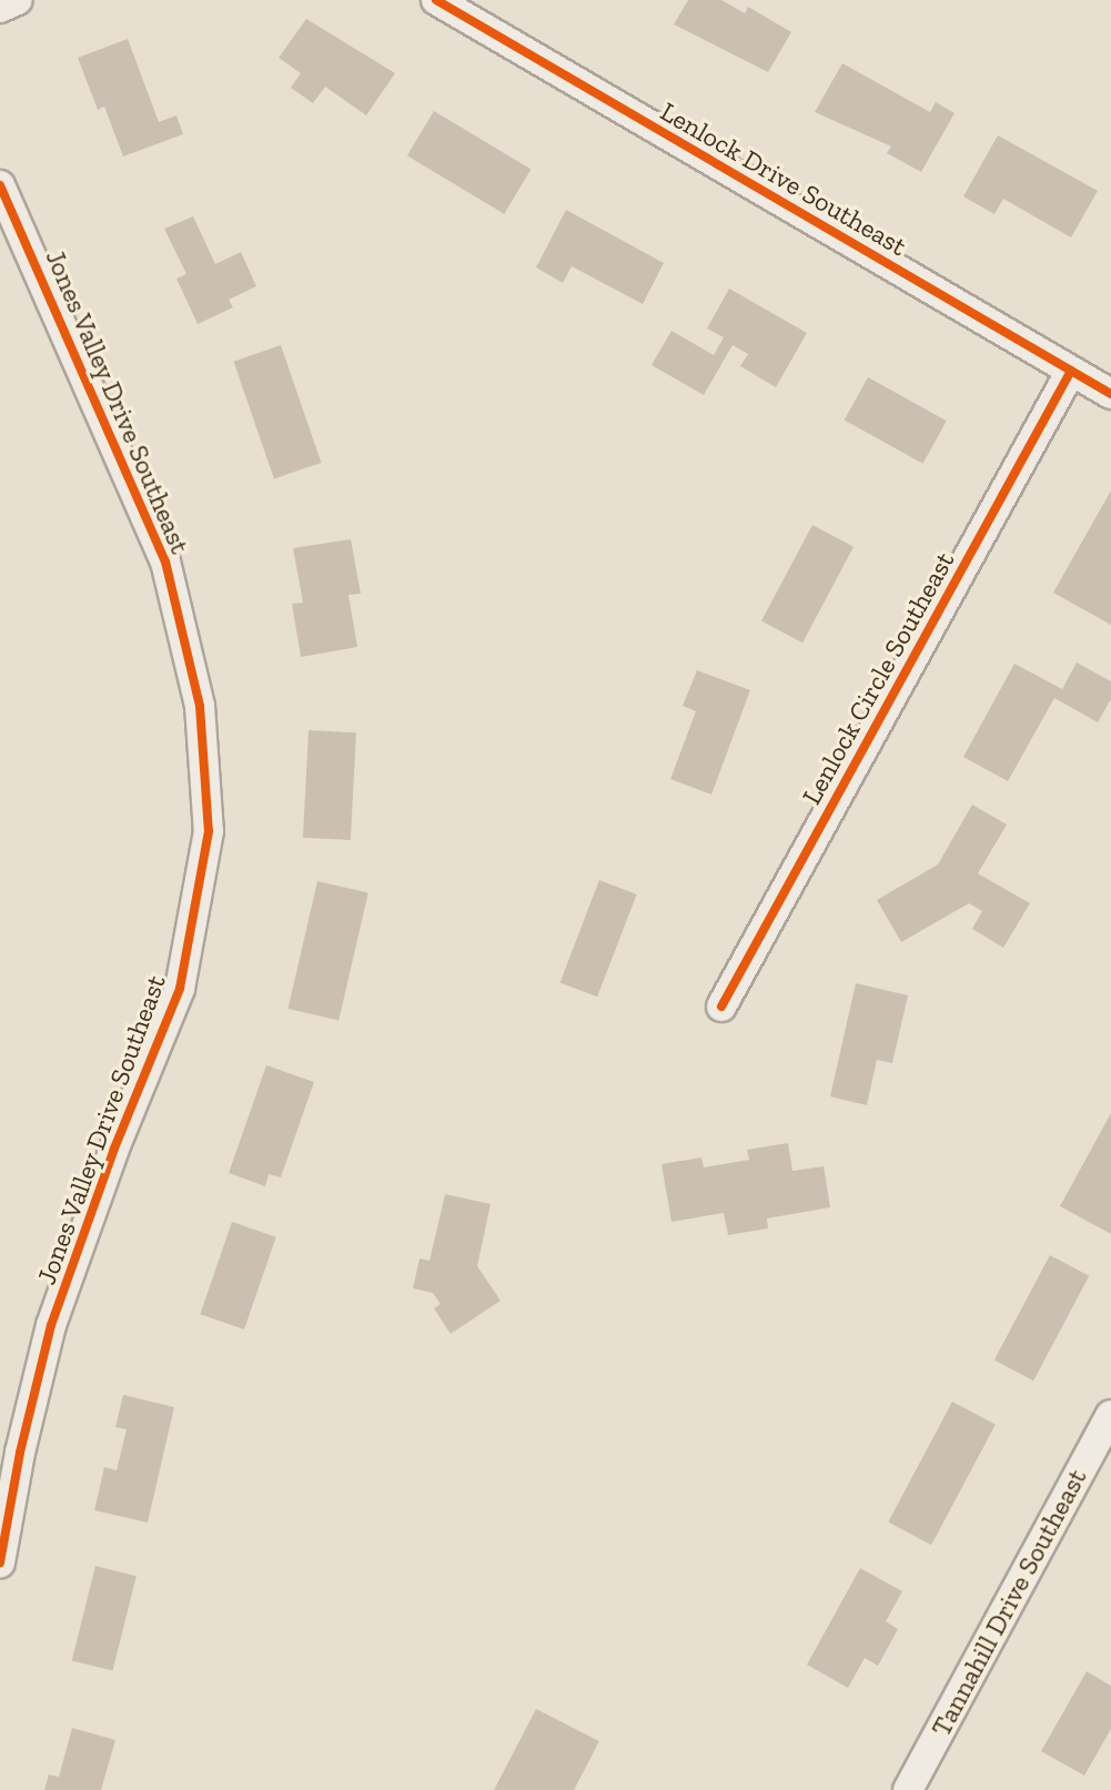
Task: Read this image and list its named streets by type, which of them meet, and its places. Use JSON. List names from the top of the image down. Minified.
{"streets":{"street":["Lenlock Drive Southeast","Jones Valley Drive Southeast","Lenlock Circle Southeast","Tannahill Drive Southeast"]},"crossings":[["Lenlock Drive Southeast","Lenlock Circle Southeast"]]}
